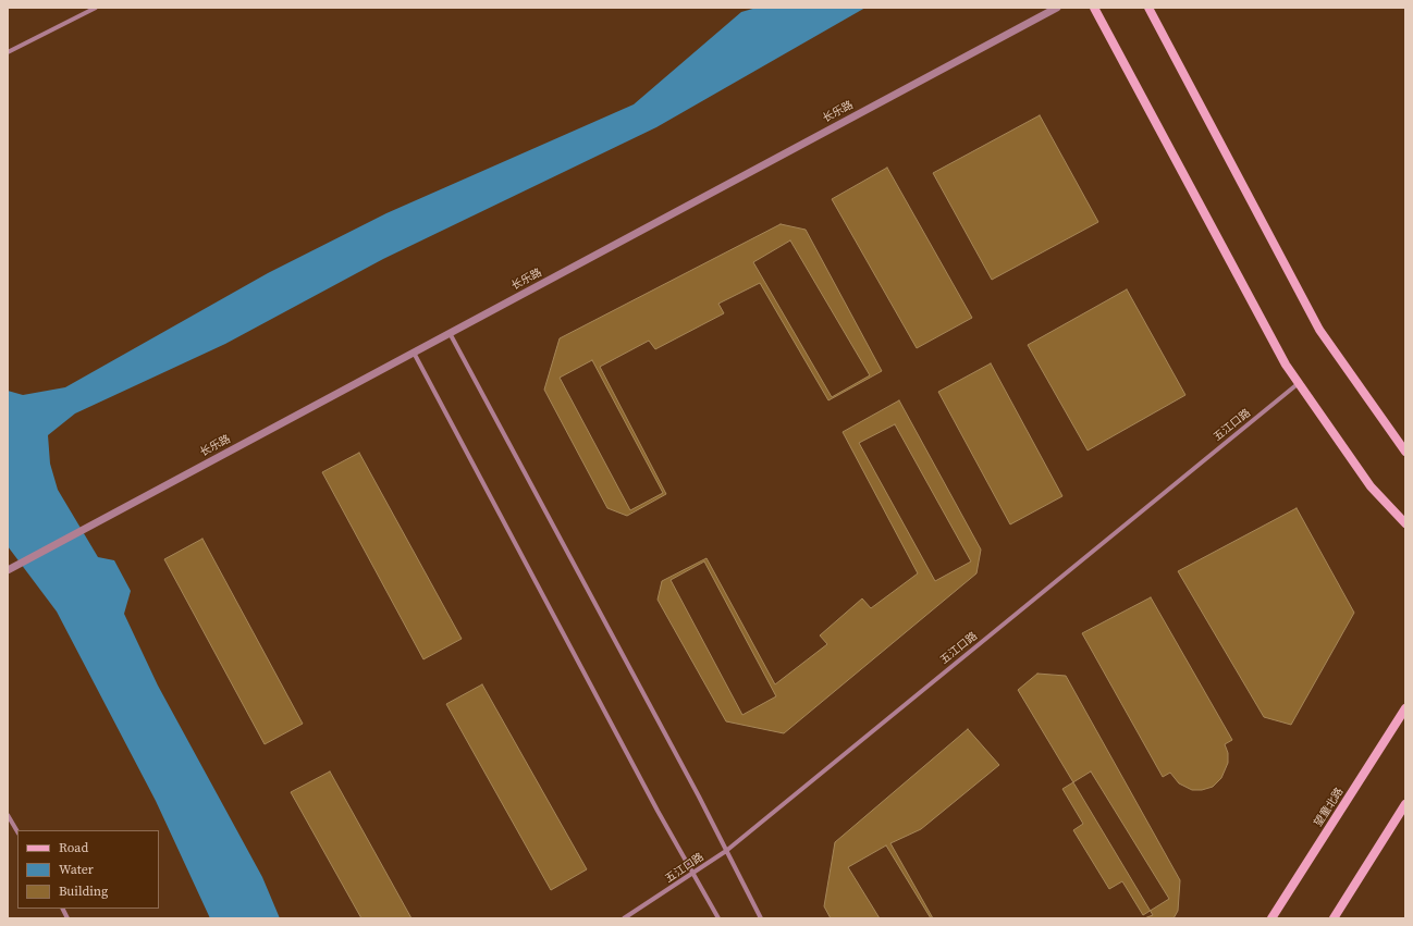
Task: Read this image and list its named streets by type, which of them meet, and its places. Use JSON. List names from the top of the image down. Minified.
{"streets":{"main road":["望童北路"],"street":["长乐路","五江口路"]},"legend":["Road","Water","Building"]}
